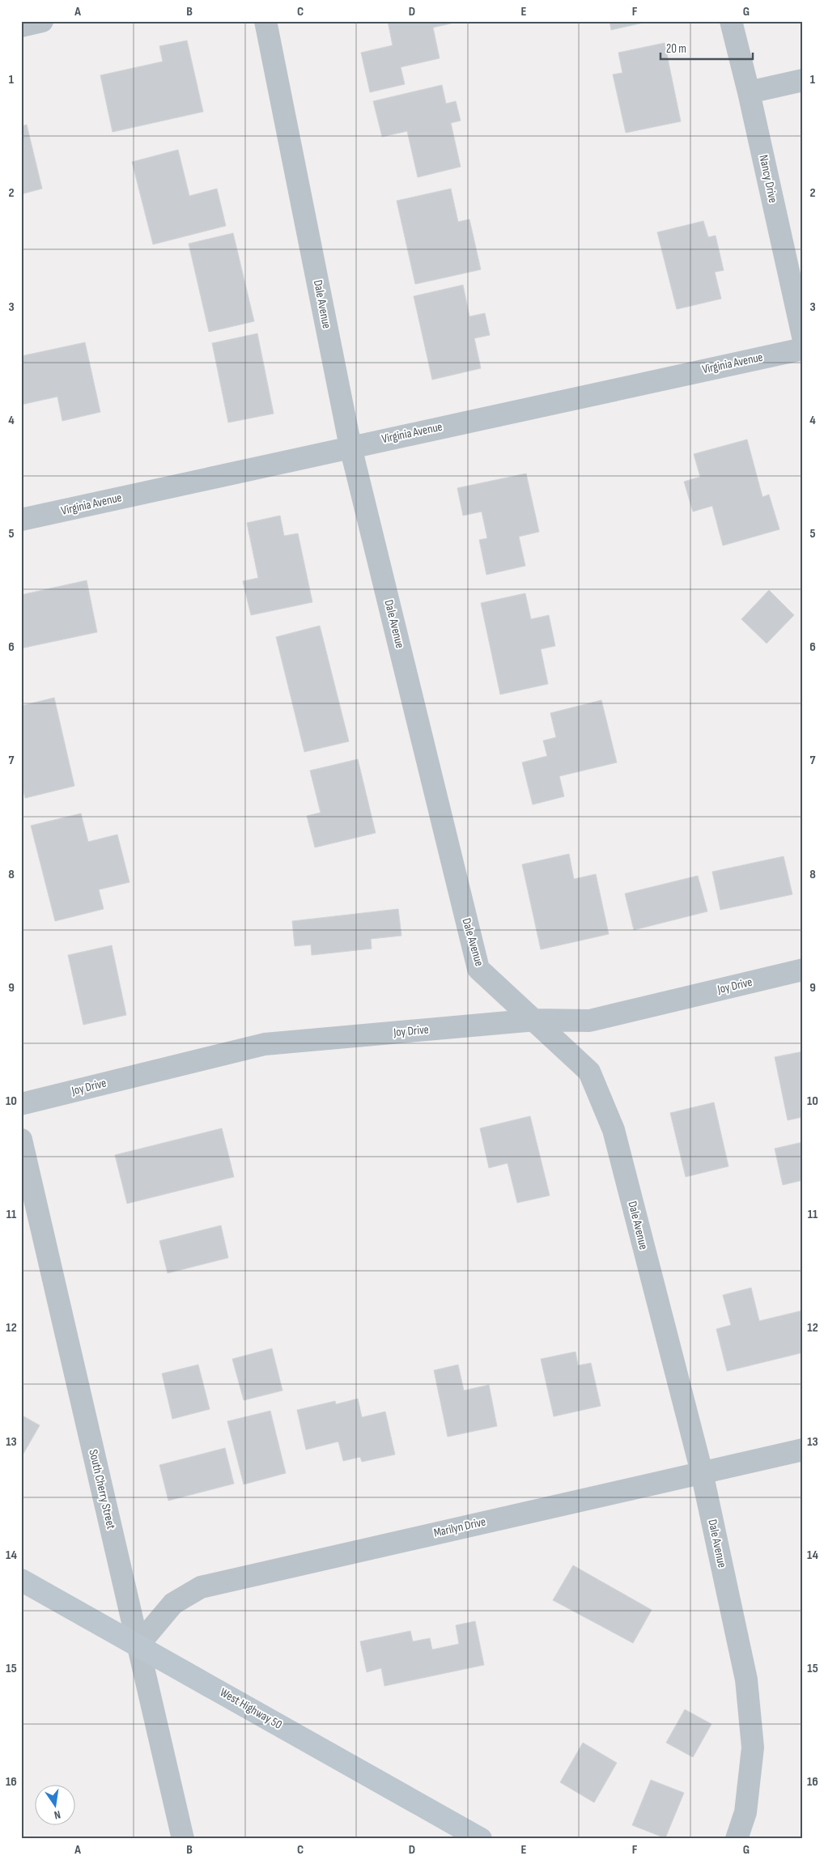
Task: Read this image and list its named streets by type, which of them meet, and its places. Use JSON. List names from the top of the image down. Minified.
{"streets":{"main road":["West Highway 50"],"street":["Nancy Drive","Dale Avenue","Virginia Avenue","Joy Drive","South Cherry Street","Marilyn Drive"]},"crossings":[["Dale Avenue","Virginia Avenue"],["Dale Avenue","Joy Drive"],["Dale Avenue","Marilyn Drive"],["South Cherry Street","Marilyn Drive"],["South Cherry Street","West Highway 50"],["Marilyn Drive","West Highway 50"]],"scale_bar":"20 m","north":"bottom","grid":{"columns":["A","B","C","D","E","F","G"],"rows":["1","2","3","4","5","6","7","8","9","10","11","12","13","14","15","16"]}}
